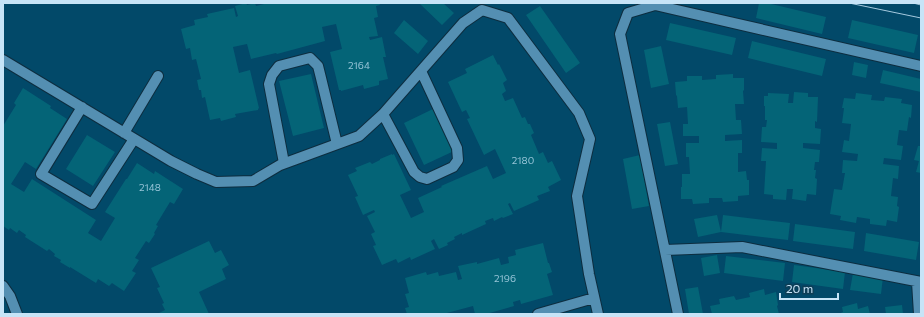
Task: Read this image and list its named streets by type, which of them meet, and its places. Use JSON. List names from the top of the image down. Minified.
{"house_numbers":["2164","2180","2148","2196"],"scale_bar":"20 m"}
